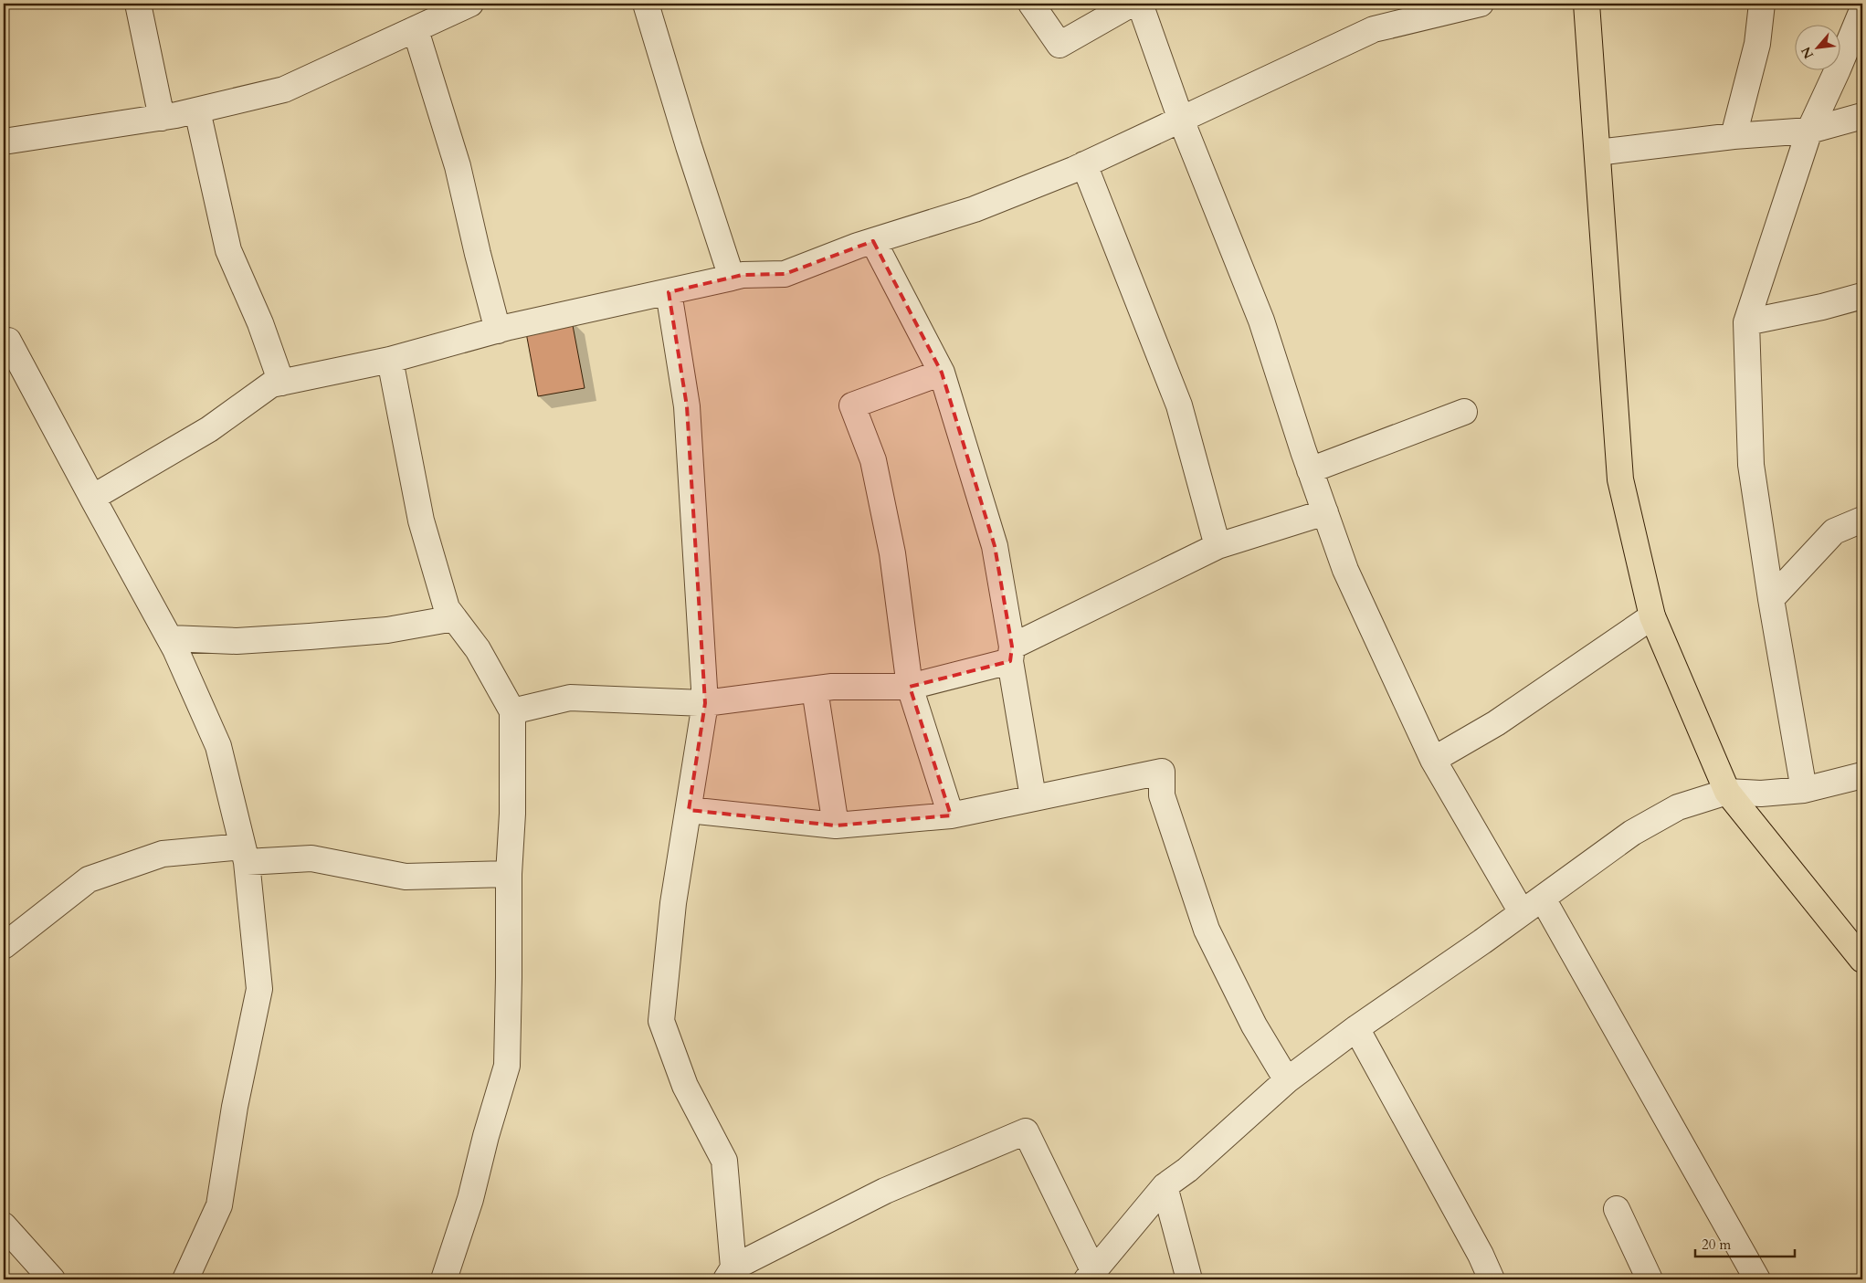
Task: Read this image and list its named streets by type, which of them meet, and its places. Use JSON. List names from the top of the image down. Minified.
{"scale_bar":"20 m","north":"bottom left"}
